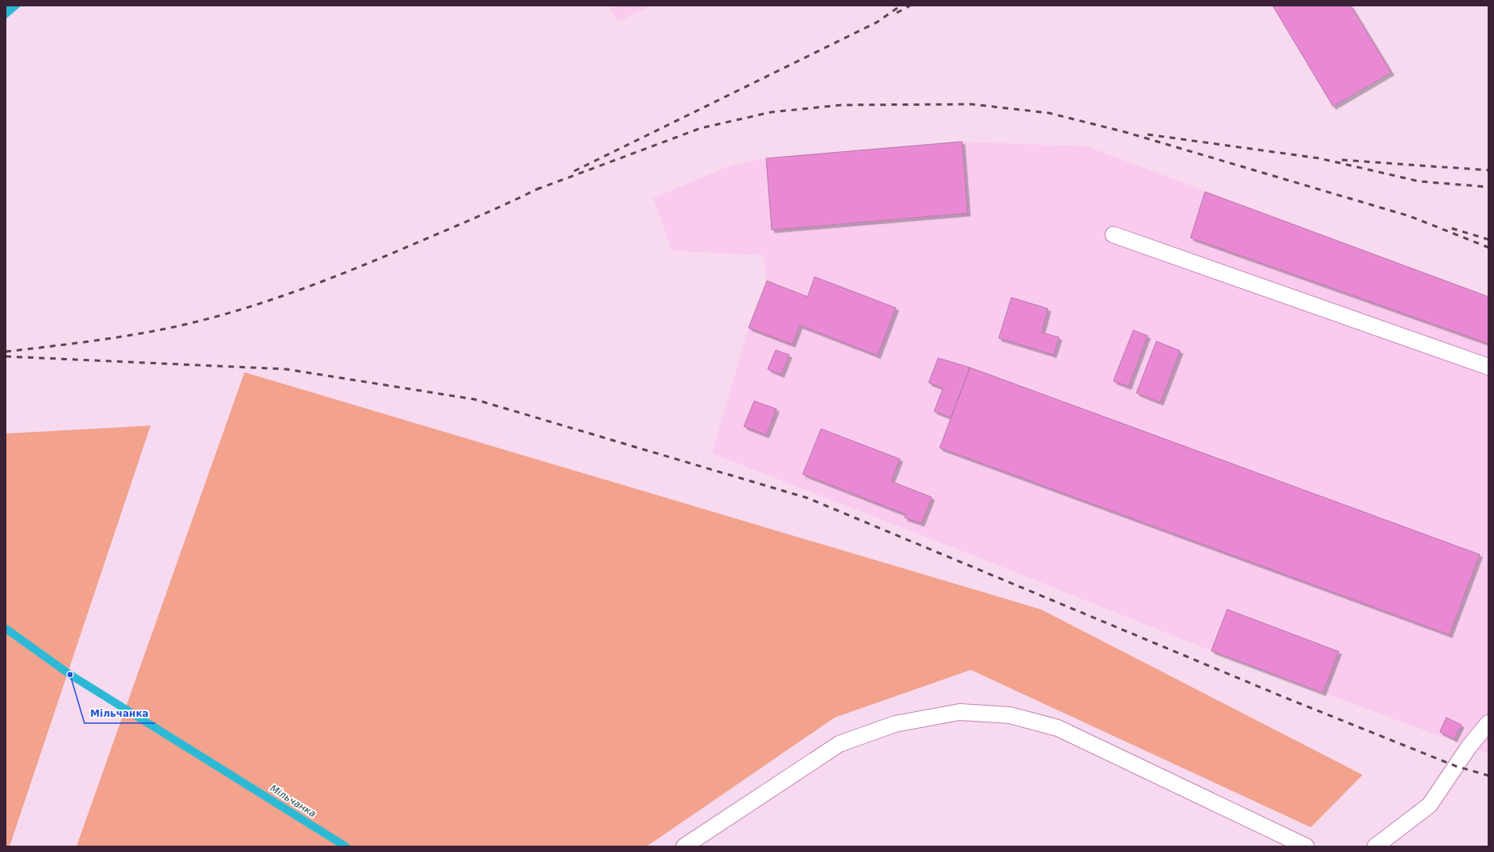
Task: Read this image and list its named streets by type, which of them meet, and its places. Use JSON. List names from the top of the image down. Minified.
{"water":["Мільчанка"],"places":["Мільчанка"]}
